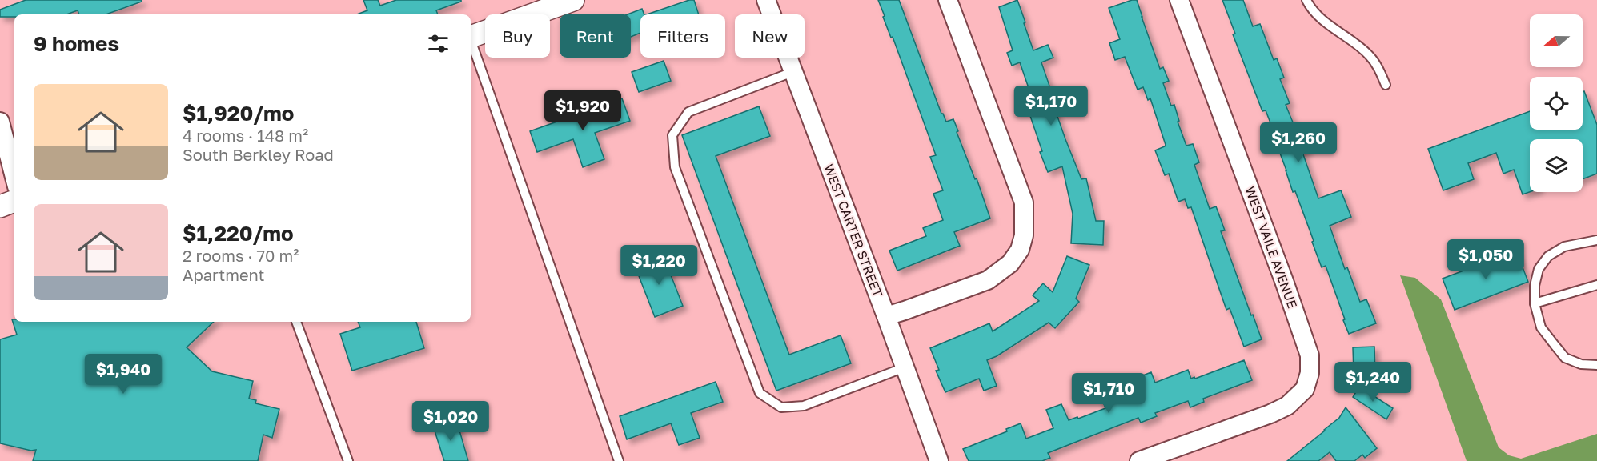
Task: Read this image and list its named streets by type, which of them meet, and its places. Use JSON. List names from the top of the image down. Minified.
{"streets":{"street":["WEST CARTER STREET","WEST VAILE AVENUE"]},"north":"left","page":{"chip":["Buy","Rent","Filters","New"],"heading":"9 homes","list":[{"name":"$1,920/mo","note":"4 rooms · 148 m² · South Berkley Road"},{"name":"$1,220/mo","note":"2 rooms · 70 m² · Apartment"}],"price":["$1,170","$1,920","$1,260","$1,050","$1,220","$1,940","$1,240","$1,710","$1,020"]}}
